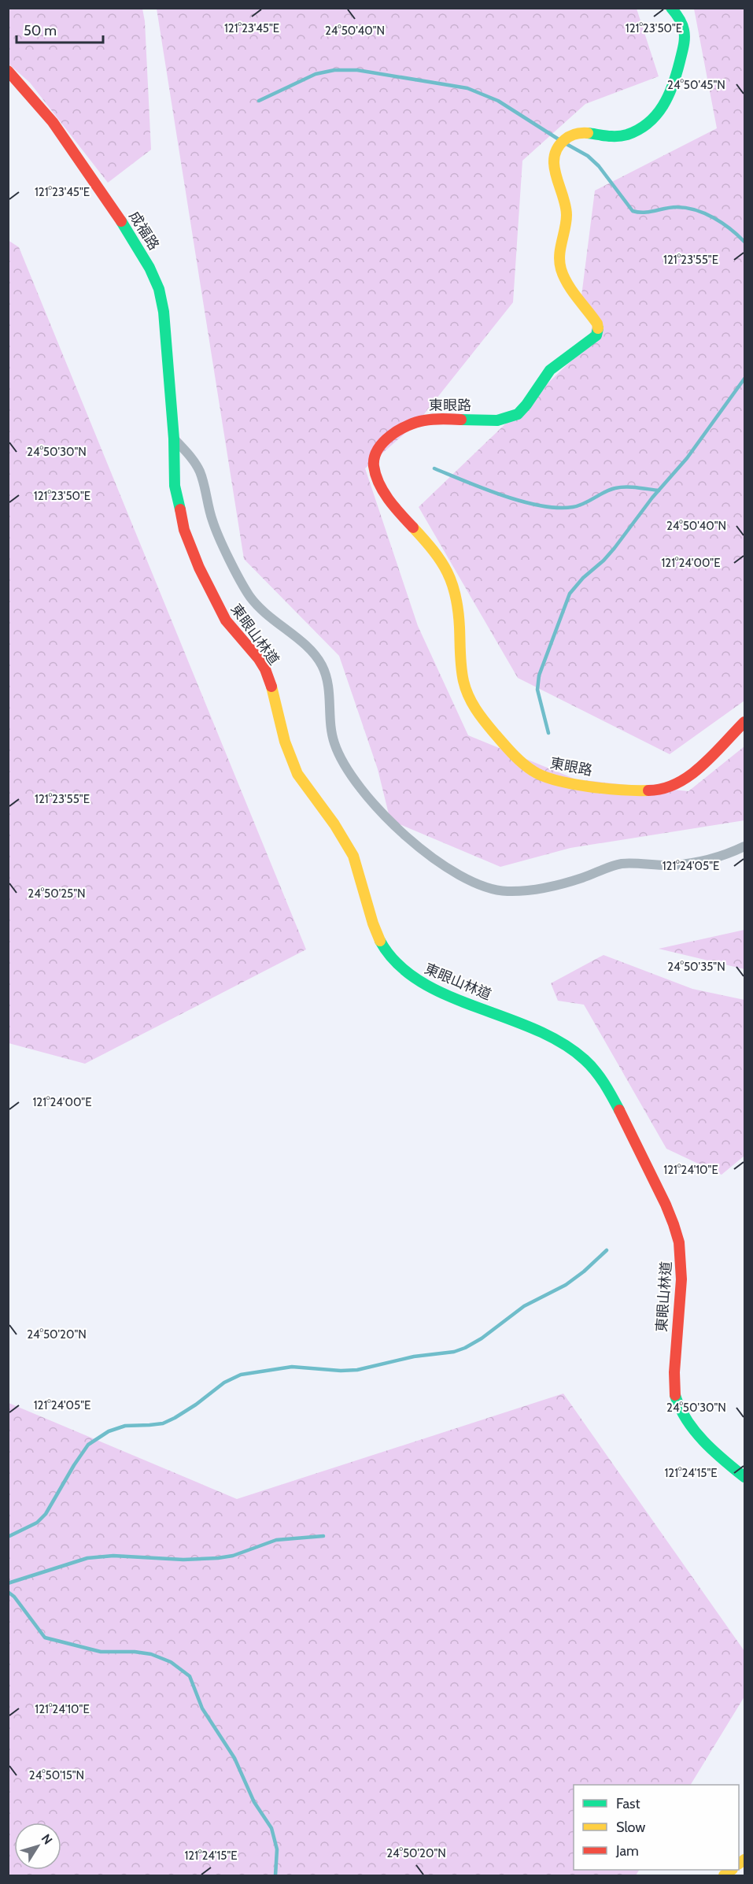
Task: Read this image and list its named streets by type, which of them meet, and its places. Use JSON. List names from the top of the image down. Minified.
{"streets":{"street":["成福路","東眼路","東眼山林道"]},"crossings":[["成福路","東眼山林道"]],"legend":["Fast","Slow","Jam"],"scale_bar":"50 m","north":"top right","coordinates":["121°23'45\"E","121°23'50\"E","24°50'40\"N","24°50'45\"N","121°23'55\"E","24°50'30\"N","121°24'00\"E","121°24'05\"E","24°50'25\"N","24°50'35\"N","121°24'10\"E","24°50'20\"N","121°24'15\"E","24°50'15\"N"]}
